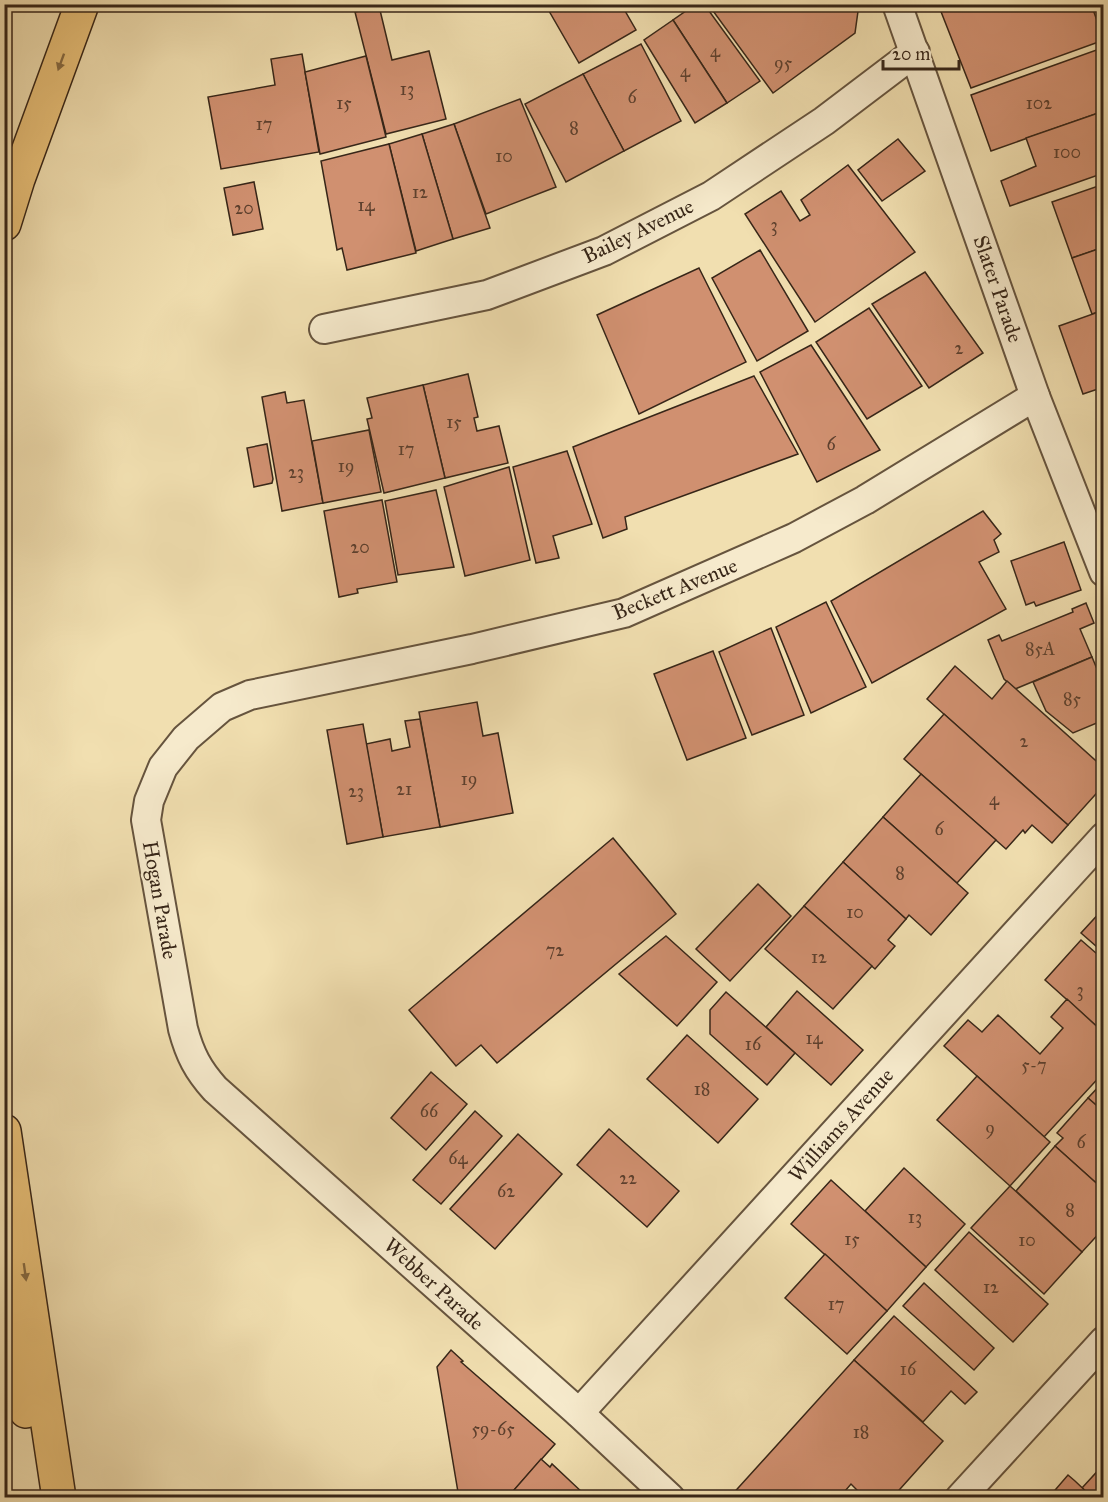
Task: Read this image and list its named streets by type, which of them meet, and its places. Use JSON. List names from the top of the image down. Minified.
{"streets":{"street":["Bailey Avenue","Slater Parade","Beckett Avenue","Hogan Parade","Williams Avenue","Webber Parade"]},"crossings":[["Bailey Avenue","Slater Parade"],["Slater Parade","Beckett Avenue"],["Beckett Avenue","Hogan Parade"],["Hogan Parade","Webber Parade"],["Williams Avenue","Webber Parade"]],"house_numbers":["4","95","4","13","6","15","102","17","8","100","10","12","14","20","3","2","15","6","17","19","23","20","85A","85","2","19","21","23","4","6","8","10","72","12","3","14","16","5-7","18","66","9","6","64","22","62","8","13","15","10","12","17","16","59-65","18"],"scale_bar":"20 m"}
